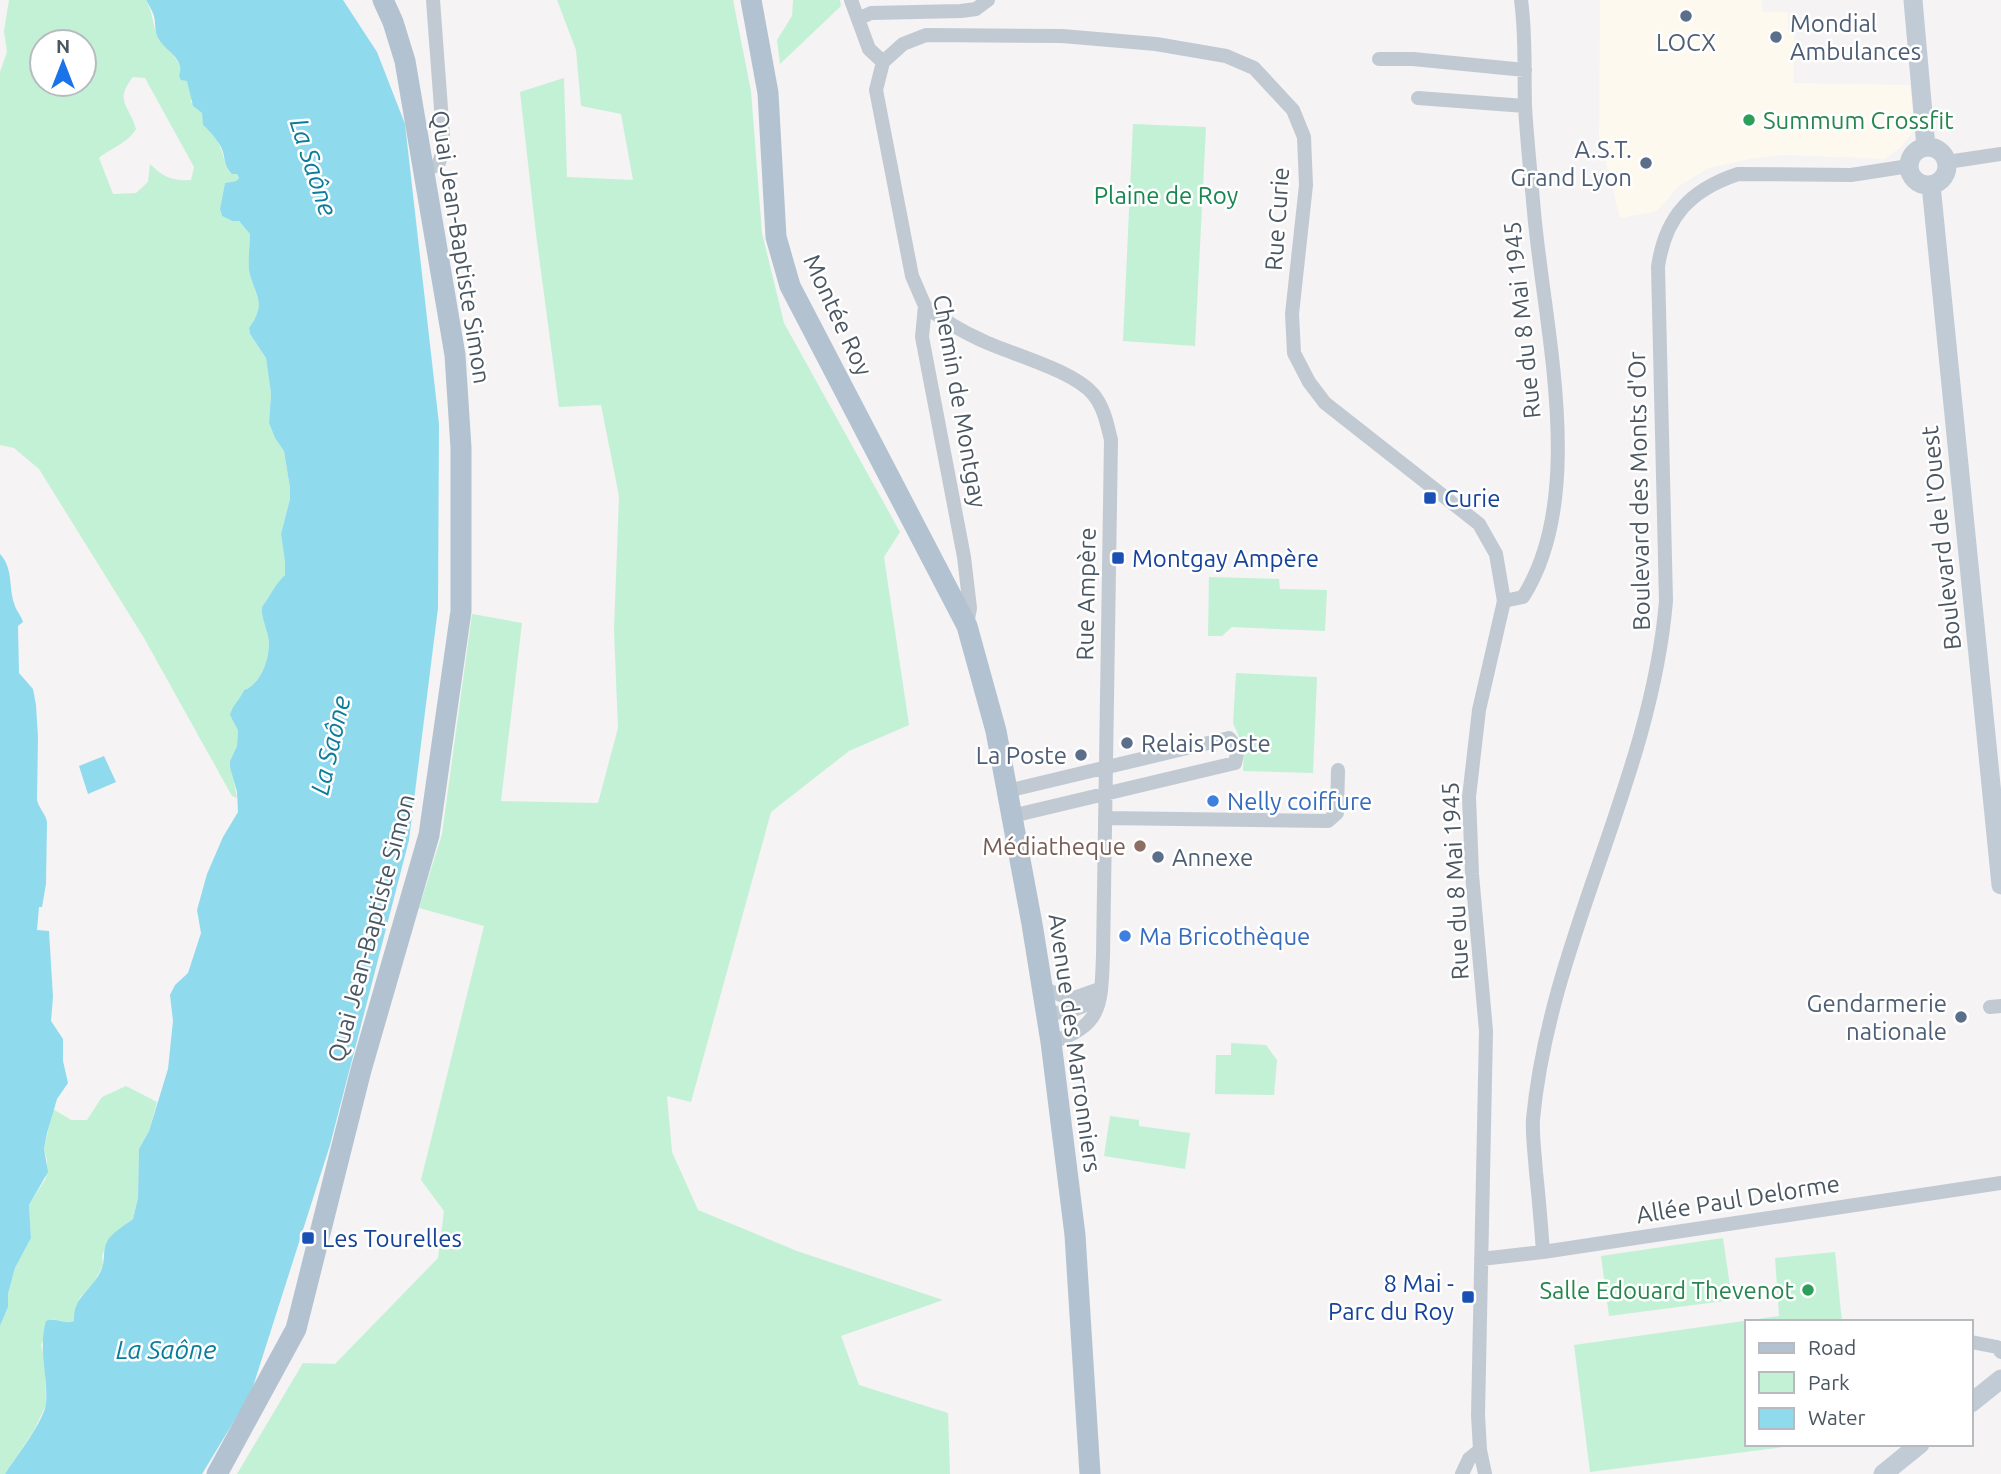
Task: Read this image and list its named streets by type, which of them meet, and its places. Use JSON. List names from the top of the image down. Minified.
{"streets":{"main road":["Quai Jean-Baptiste Simon","Montée Roy","Avenue des Marronniers"],"street":["Rue Curie","Rue du 8 Mai 1945","Chemin de Montgay","Boulevard des Monts d'Or","Boulevard de l'Ouest","Rue Ampère","Allée Paul Delorme"]},"crossings":[["Rue Curie","Rue du 8 Mai 1945"],["Rue Curie","Chemin de Montgay"],["Montée Roy","Chemin de Montgay"],["Montée Roy","Avenue des Marronniers"],["Rue du 8 Mai 1945","Allée Paul Delorme"],["Chemin de Montgay","Rue Ampère"],["Chemin de Montgay","Avenue des Marronniers"],["Boulevard des Monts d'Or","Boulevard de l'Ouest"],["Boulevard des Monts d'Or","Allée Paul Delorme"],["Rue Ampère","Avenue des Marronniers"]],"water":["La Saône"],"parks":["Plaine de Roy"],"places":{"other":["LOCX","Mondial Ambulances","Summum Crossfit","A.S.T. Grand Lyon","Relais Poste","La Poste","Nelly coiffure","Médiatheque","Annexe","Ma Bricothèque","Gendarmerie nationale","Salle Edouard Thevenot"],"transit":["Curie","Montgay Ampère","Les Tourelles","8 Mai - Parc du Roy"]},"legend":["Road","Park","Water"],"north":"top"}
